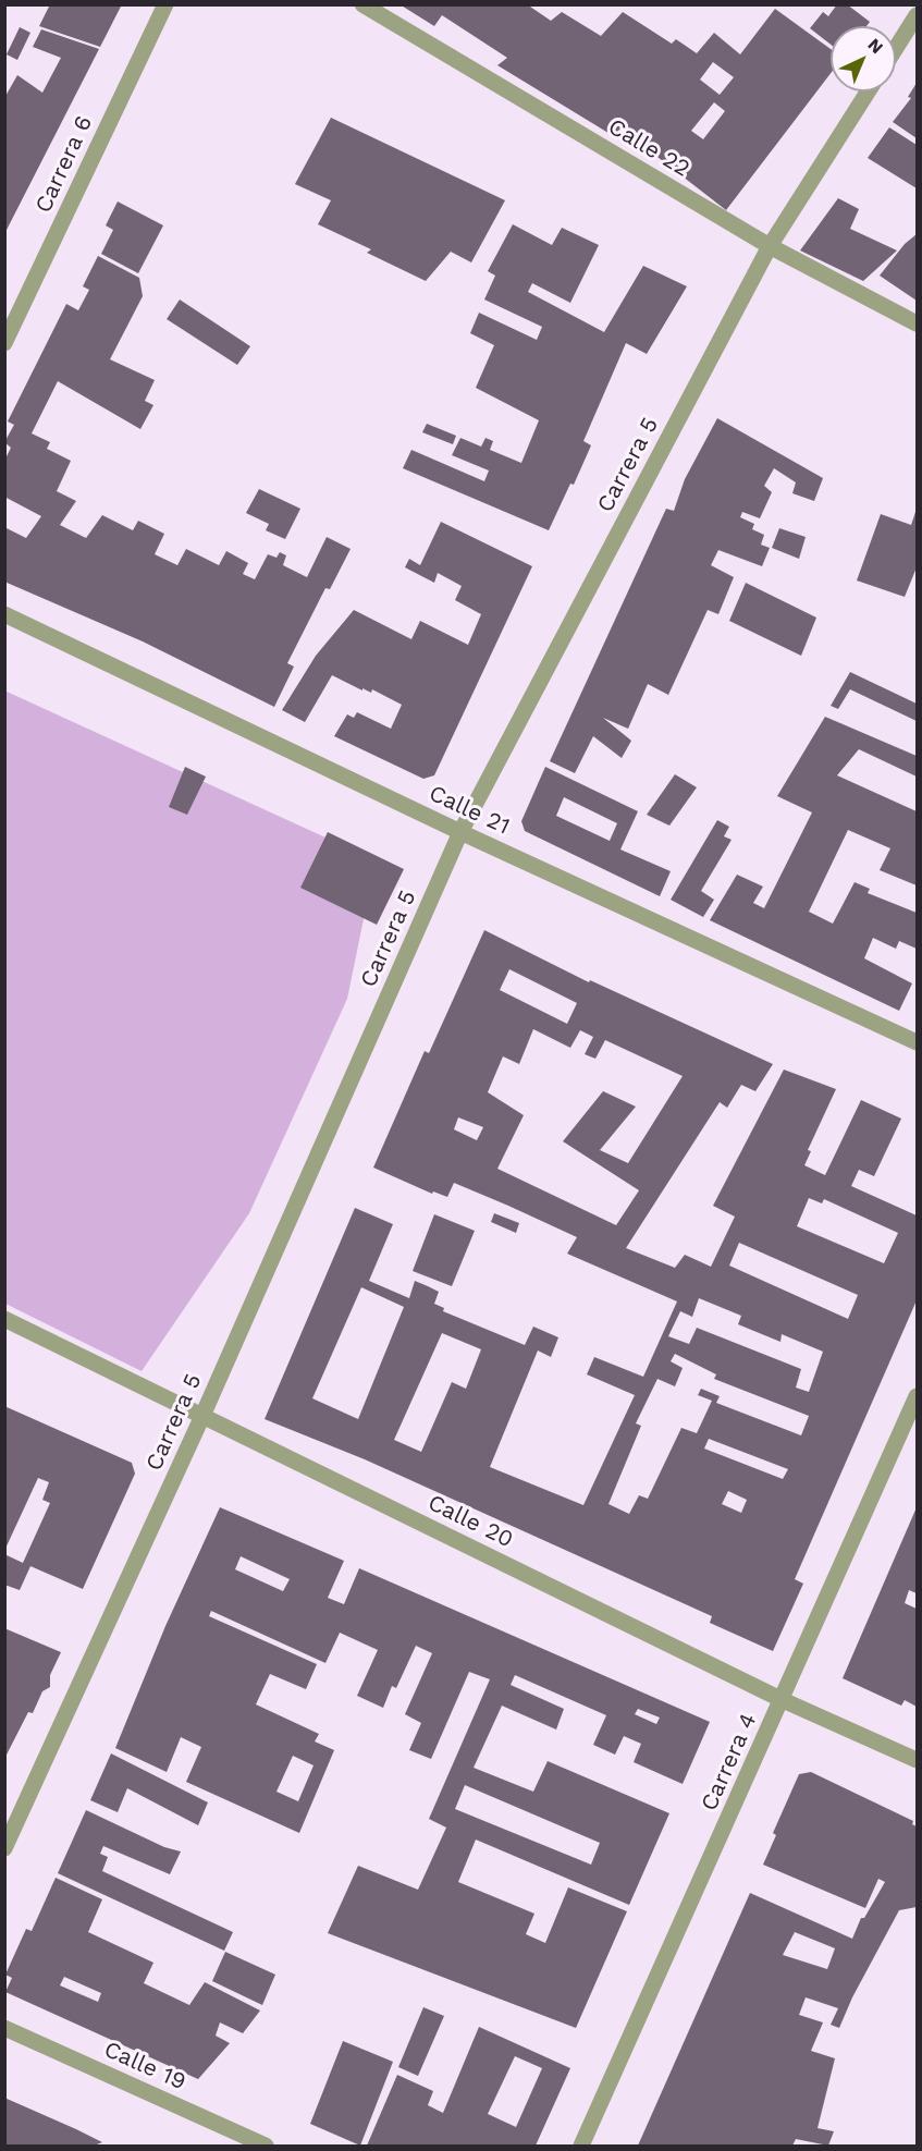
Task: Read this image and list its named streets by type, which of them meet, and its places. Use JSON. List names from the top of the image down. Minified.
{"streets":{"street":["Calle 22","Carrera 6","Carrera 5","Calle 21","Calle 20","Carrera 4","Calle 19"]},"crossings":[["Calle 22","Carrera 5"],["Carrera 5","Calle 21"],["Carrera 5","Calle 20"],["Calle 20","Carrera 4"]],"north":"top right"}
